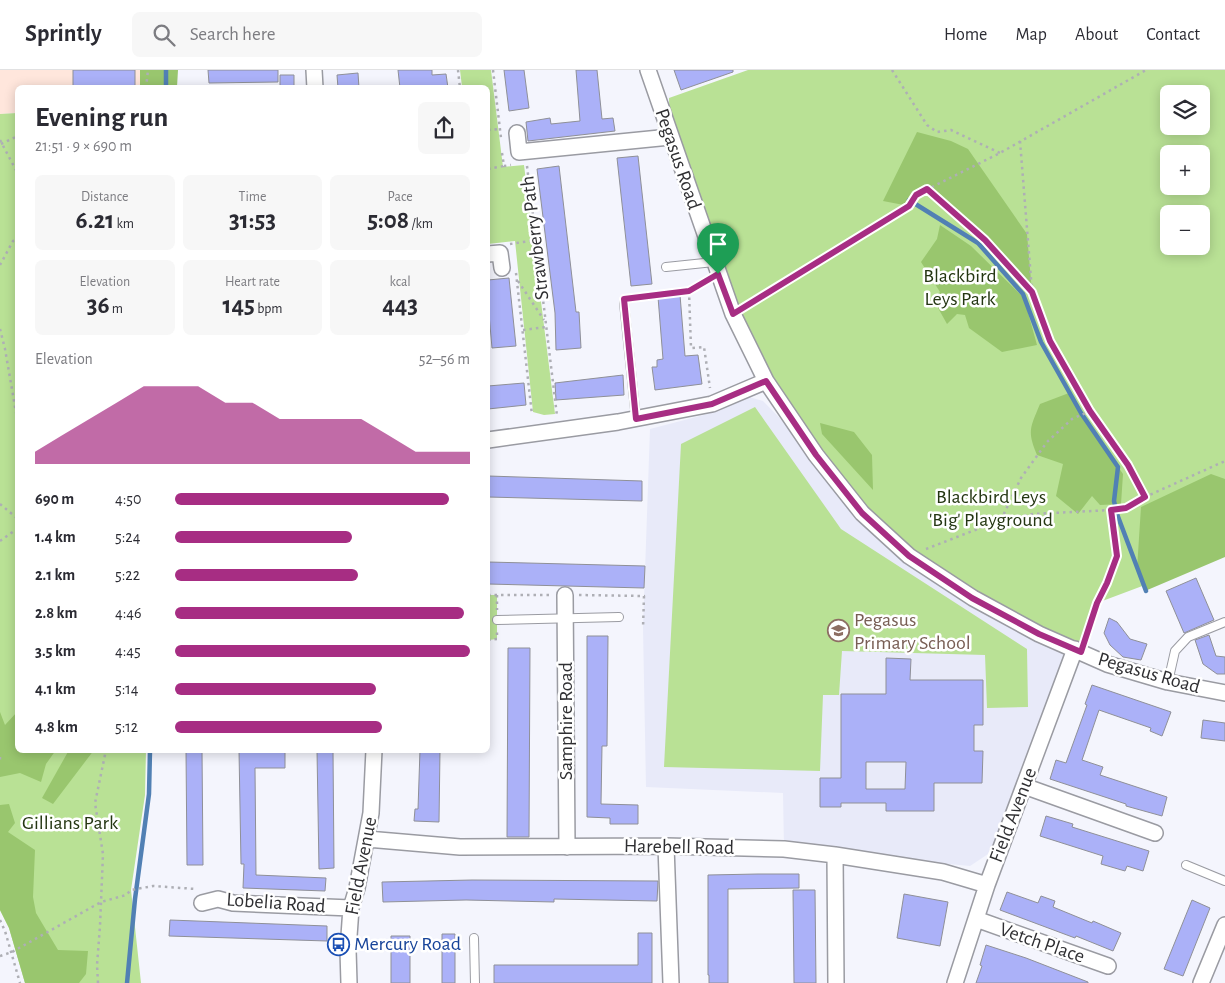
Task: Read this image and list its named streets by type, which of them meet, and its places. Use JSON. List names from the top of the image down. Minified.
{"streets":{"street":["Pegasus Road","Strawberry Path","Samphire Road","Field Avenue","Harebell Road","Lobelia Road","Vetch Place"]},"crossings":[["Pegasus Road","Strawberry Path"],["Pegasus Road","Field Avenue"],["Samphire Road","Harebell Road"],["Field Avenue","Harebell Road"],["Field Avenue","Lobelia Road"],["Field Avenue","Vetch Place"]],"parks":["Blackbird Leys Park","Blackbird Leys 'Big' Playground","Gillians Park"],"places":{"school or university":["Pegasus Primary School"],"bus stop":["Mercury Road"]},"page":{"header":"Sprintly","search":"Search here","nav":["Home","Map","About","Contact"],"map_buttons":["+","−"],"heading":["Evening run","21:51 · 9 × 690 m"],"stats":[["Distance","6.21 km"],["Time","31:53"],["Pace","5:08 /km"],["Elevation","36 m"],["Heart rate","145 bpm"],["kcal","443"]],"chart":["Elevation","52–56 m"],"list":[{"name":"690 m","note":"4:50"},{"name":"1.4 km","note":"5:24"},{"name":"2.1 km","note":"5:22"},{"name":"2.8 km","note":"4:46"},{"name":"3.5 km","note":"4:45"},{"name":"4.1 km","note":"5:14"},{"name":"4.8 km","note":"5:12"}]}}
